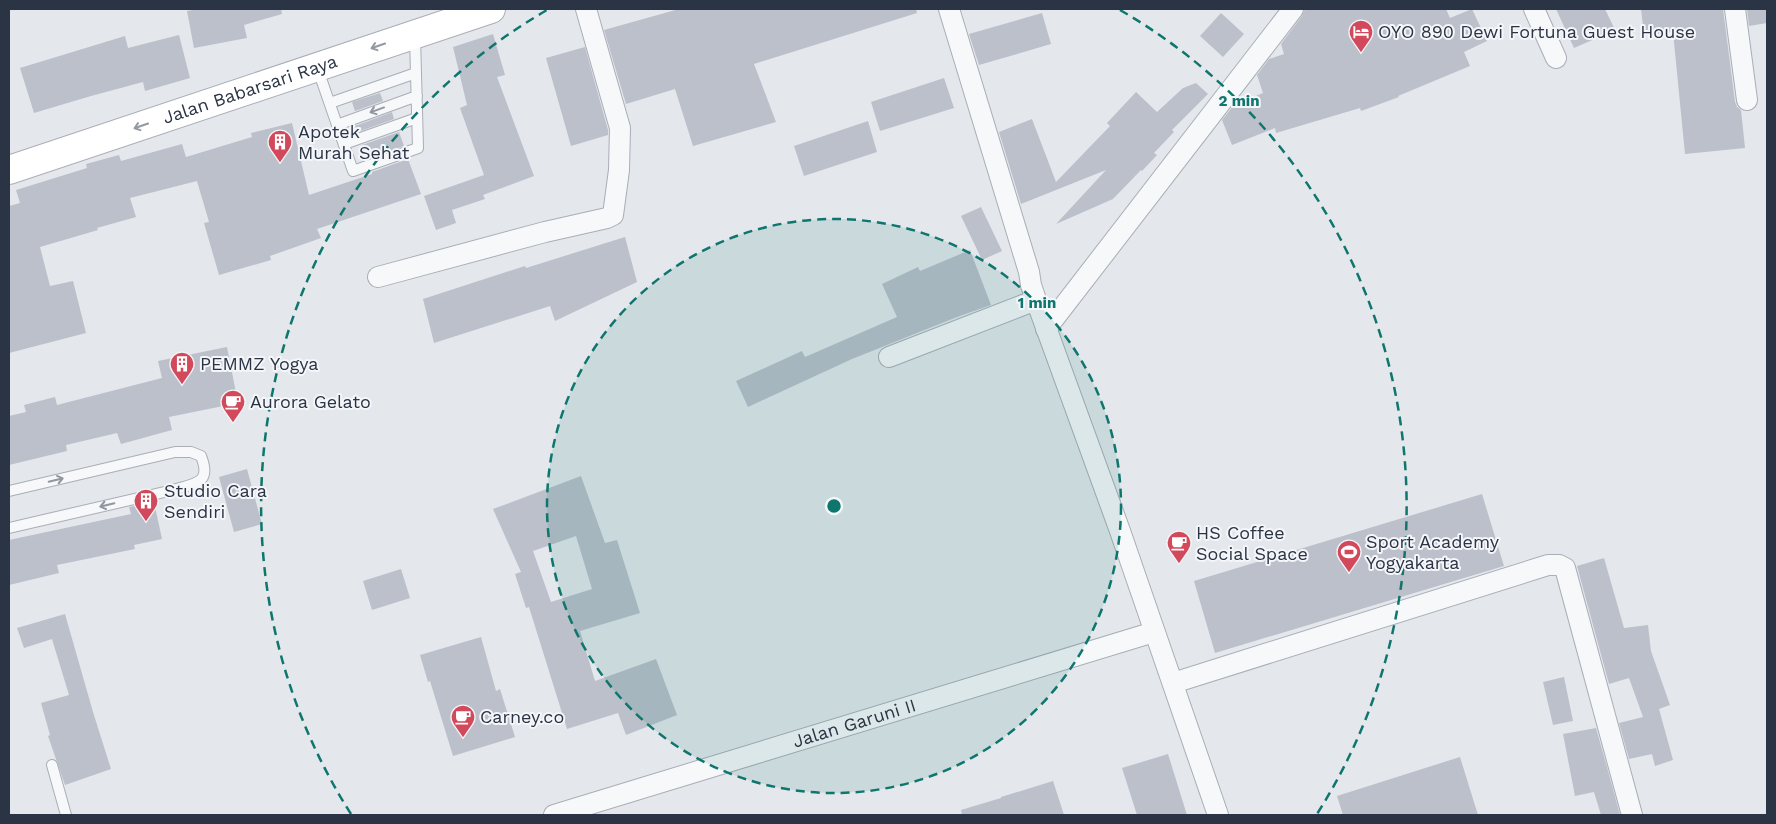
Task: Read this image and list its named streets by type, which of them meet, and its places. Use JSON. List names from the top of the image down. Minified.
{"streets":{"street":["Jalan Babarsari Raya","Jalan Garuni II"]},"one_way":["Jalan Babarsari Raya"],"places":{"hotel":["OYO 890 Dewi Fortuna Guest House"],"building":["Apotek Murah Sehat","PEMMZ Yogya","Studio Cara Sendiri"],"cafe":["Aurora Gelato","HS Coffee Social Space","Carney.co"],"sports":["Sport Academy Yogyakarta"]},"rings":["2 min","1 min"]}
